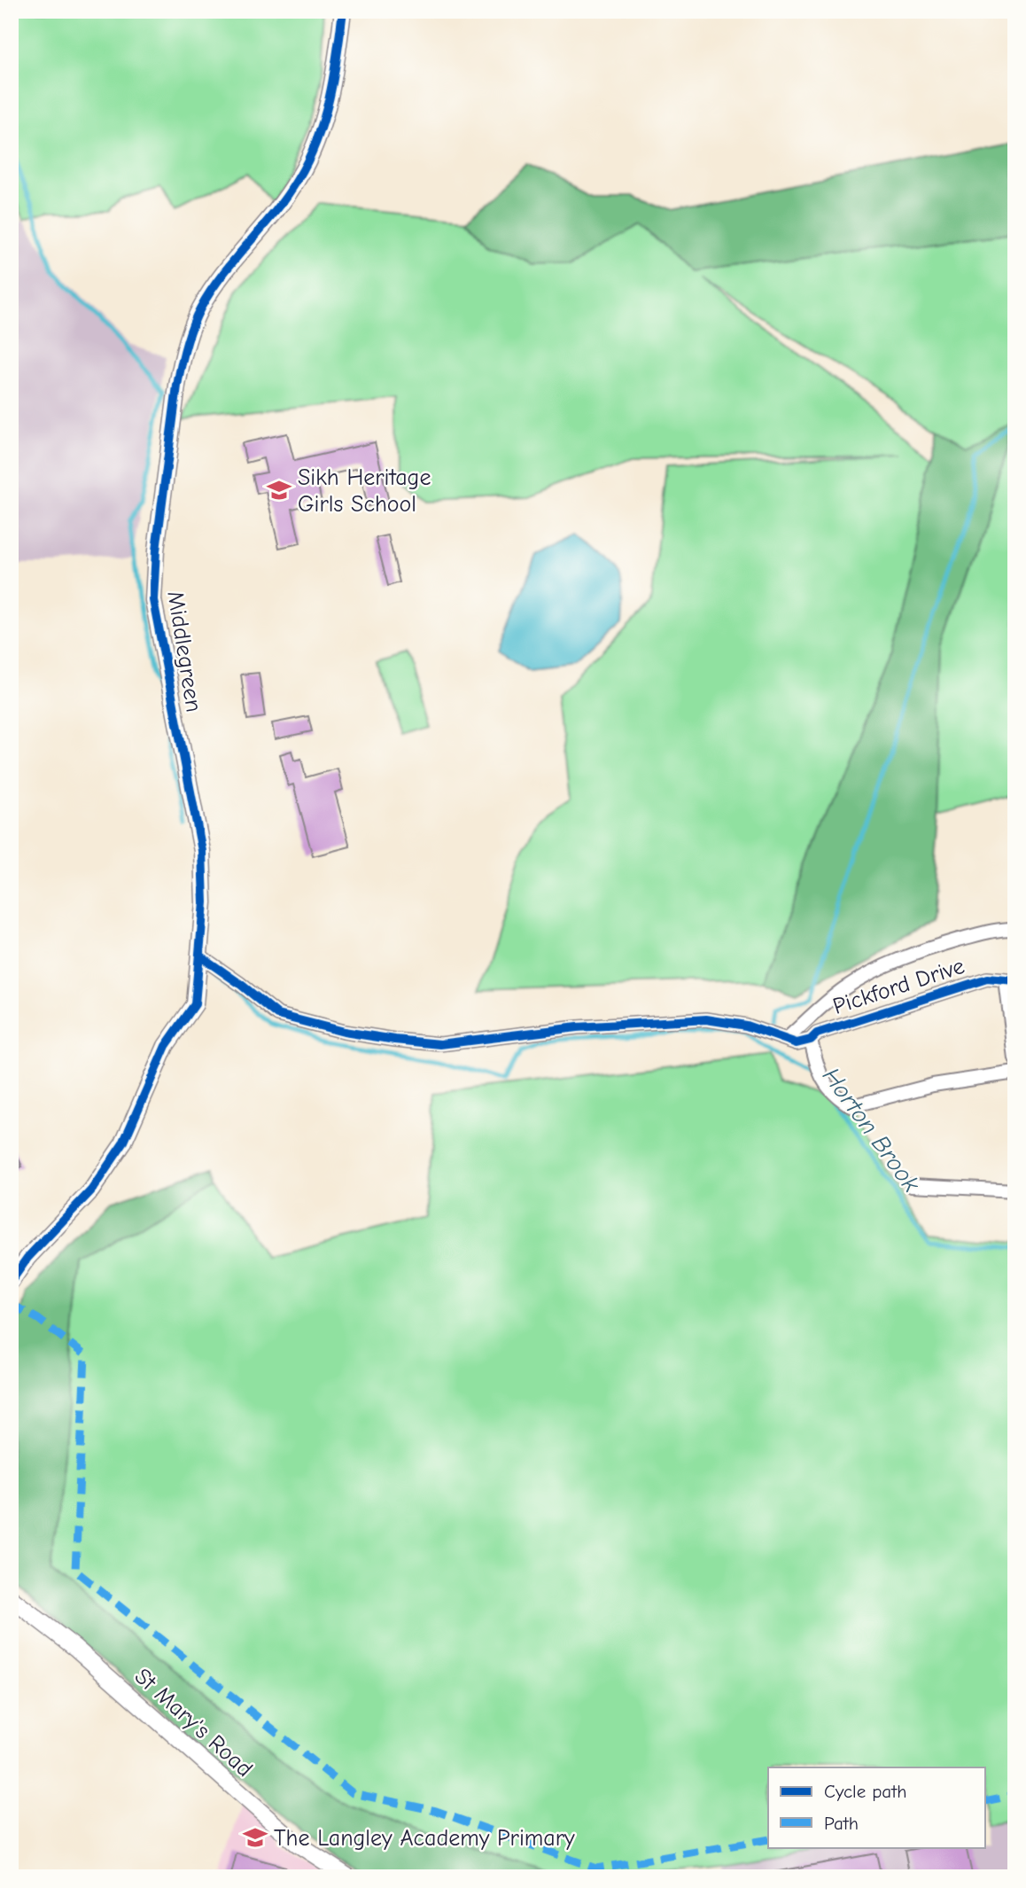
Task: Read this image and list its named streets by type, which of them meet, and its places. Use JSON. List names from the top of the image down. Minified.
{"streets":{"street":["Middlegreen","Pickford Drive","St Mary's Road"]},"water":["Horton Brook"],"places":{"school or university":["Sikh Heritage Girls School","The Langley Academy Primary"]},"legend":["Cycle path","Path"]}
